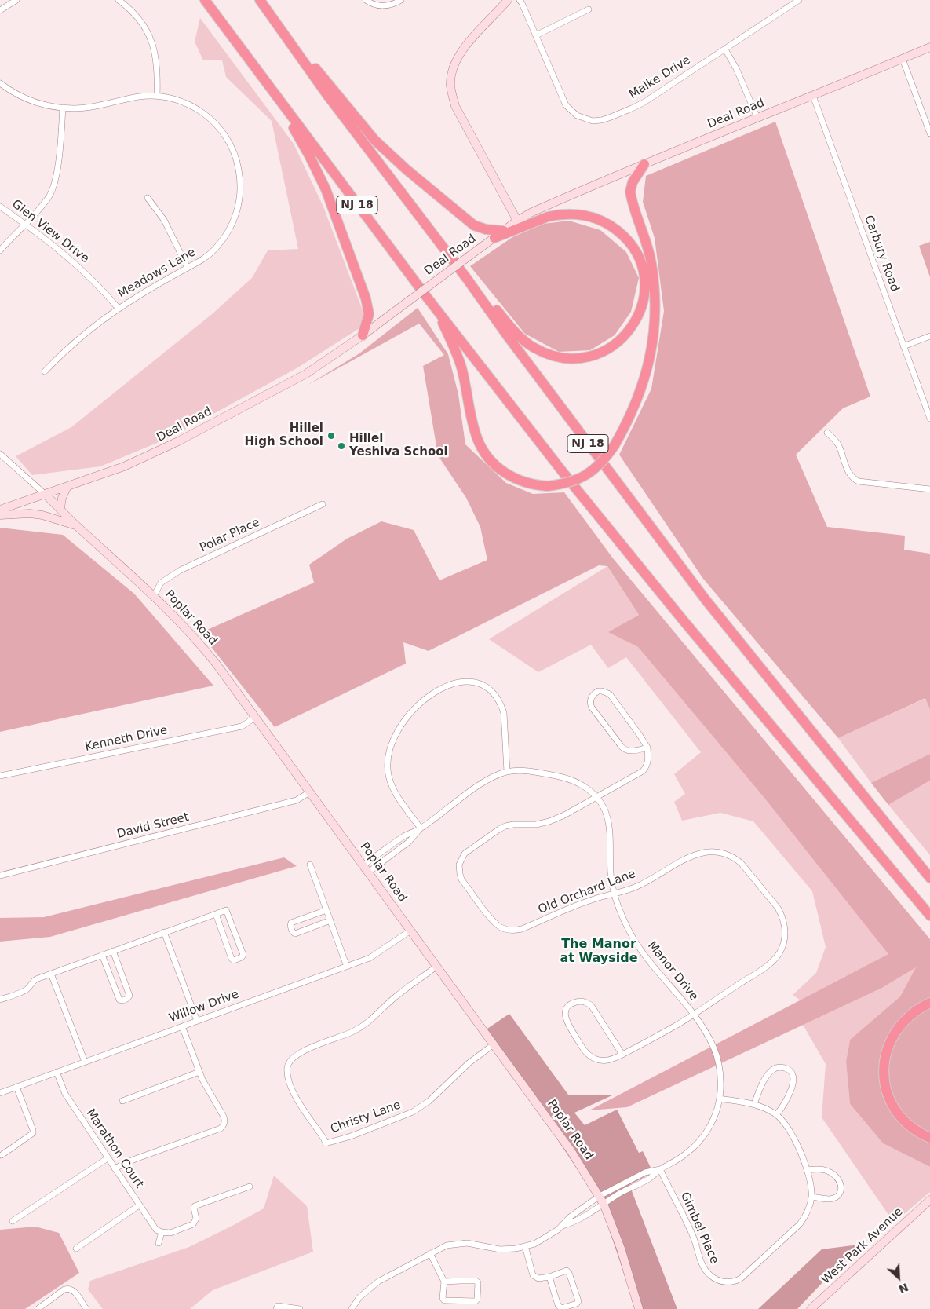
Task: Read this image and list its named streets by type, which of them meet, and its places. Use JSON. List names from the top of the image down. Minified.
{"streets":{"highway":["NJ 18"],"street":["Malke Drive","Deal Road","Glen View Drive","Carbury Road","Meadows Lane","Polar Place","Poplar Road","Kenneth Drive","David Street","Old Orchard Lane","Manor Drive","Willow Drive","Christy Lane","Marathon Court","Gimbel Place","West Park Avenue"]},"crossings":[["Deal Road","Carbury Road"],["Deal Road","Poplar Road"],["Glen View Drive","Meadows Lane"],["Polar Place","Poplar Road"],["Poplar Road","Kenneth Drive"],["Poplar Road","David Street"],["Poplar Road","Manor Drive"],["Poplar Road","Willow Drive"],["Poplar Road","Christy Lane"],["Old Orchard Lane","Manor Drive"],["Manor Drive","Gimbel Place"],["Willow Drive","Marathon Court"]],"districts":["The Manor at Wayside"],"places":["Hillel High School","Hillel Yeshiva School"],"north":"bottom right"}
